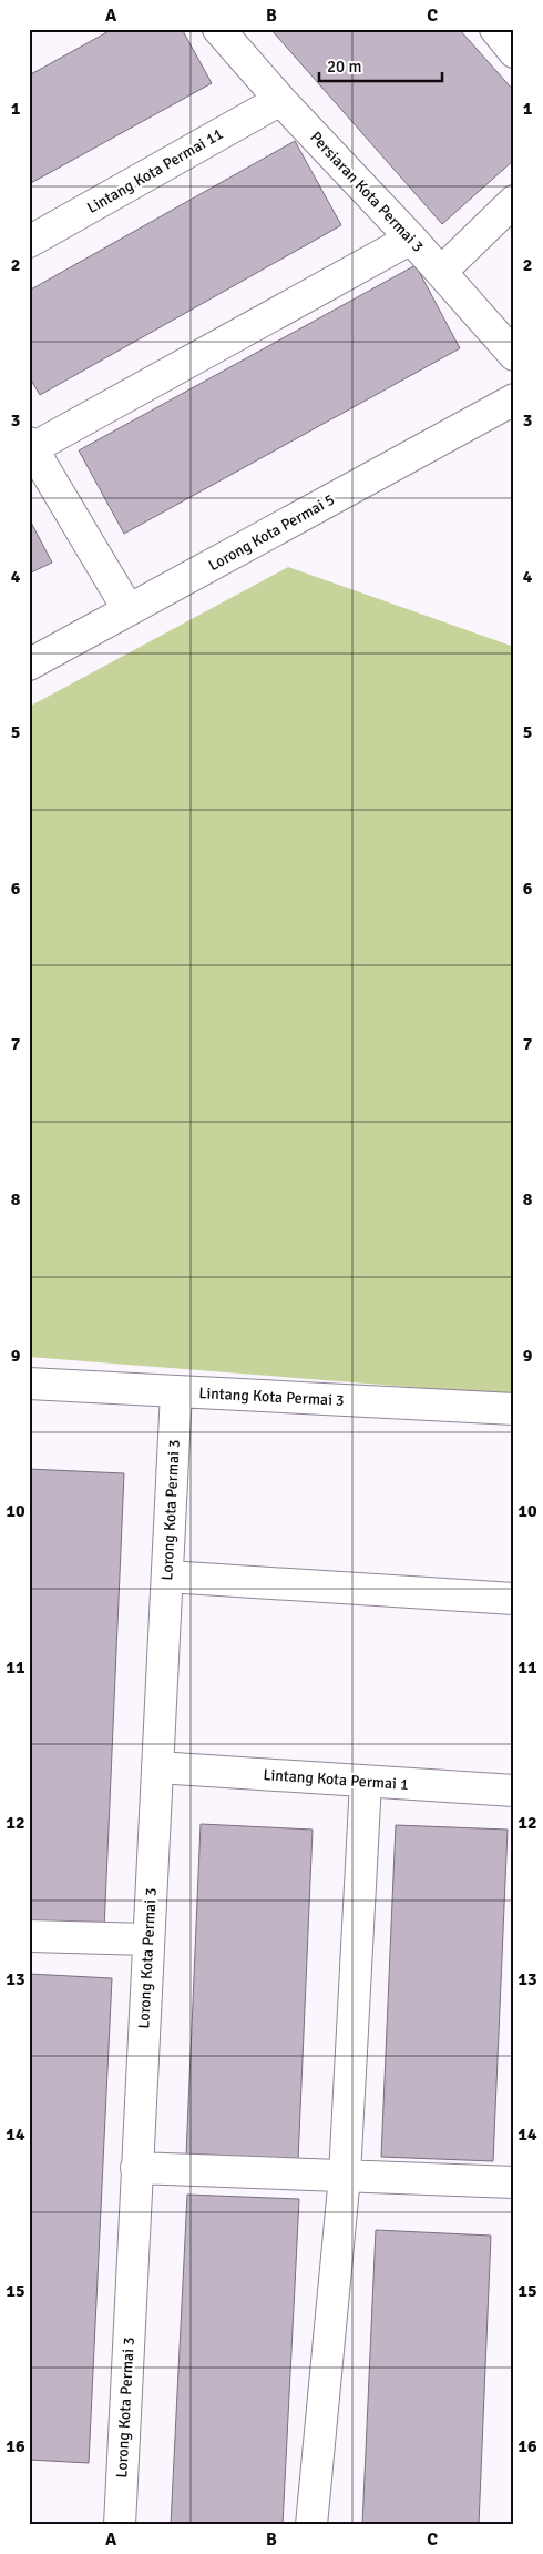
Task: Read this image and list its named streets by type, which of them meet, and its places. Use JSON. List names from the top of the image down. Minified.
{"streets":{"street":["Lintang Kota Permai 11","Persiaran Kota Permai 3","Lorong Kota Permai 5","Lintang Kota Permai 3","Lorong Kota Permai 3","Lintang Kota Permai 1"]},"crossings":[["Lintang Kota Permai 11","Persiaran Kota Permai 3"],["Lintang Kota Permai 3","Lorong Kota Permai 3"],["Lorong Kota Permai 3","Lintang Kota Permai 1"]],"scale_bar":"20 m","grid":{"columns":["A","B","C"],"rows":["1","2","3","4","5","6","7","8","9","10","11","12","13","14","15","16"]}}
